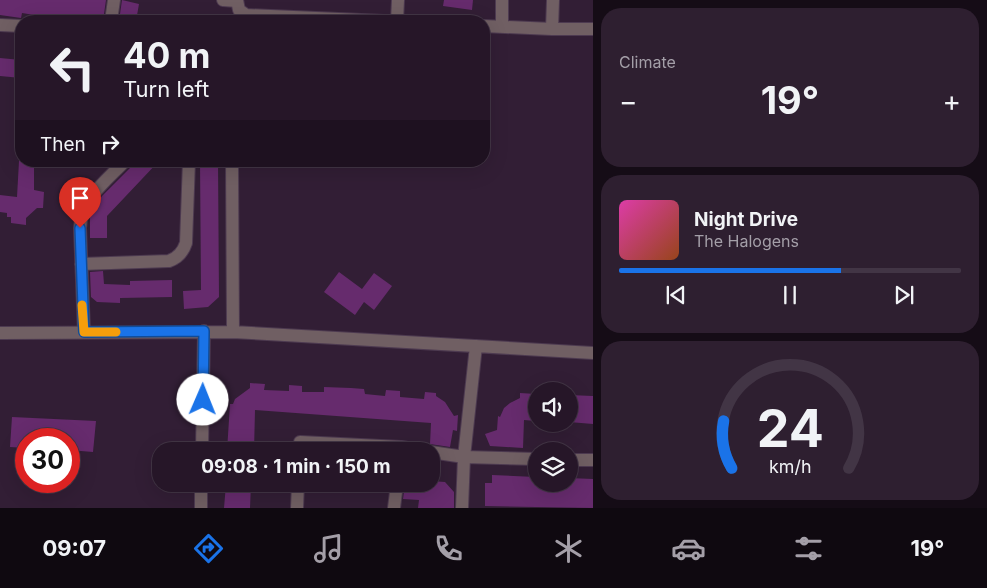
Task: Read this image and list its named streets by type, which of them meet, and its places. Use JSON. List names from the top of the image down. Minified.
{"page":{"tile":"Climate","turn":["40 m","Turn left"],"heat":["−","19°","+"],"then":"Then","song":["Night Drive","The Halogens"],"limit":"30","trip":"09:08 · 1 min · 150 m","tabs":["09:07","19°"],"gauge":["24","km/h"]}}
